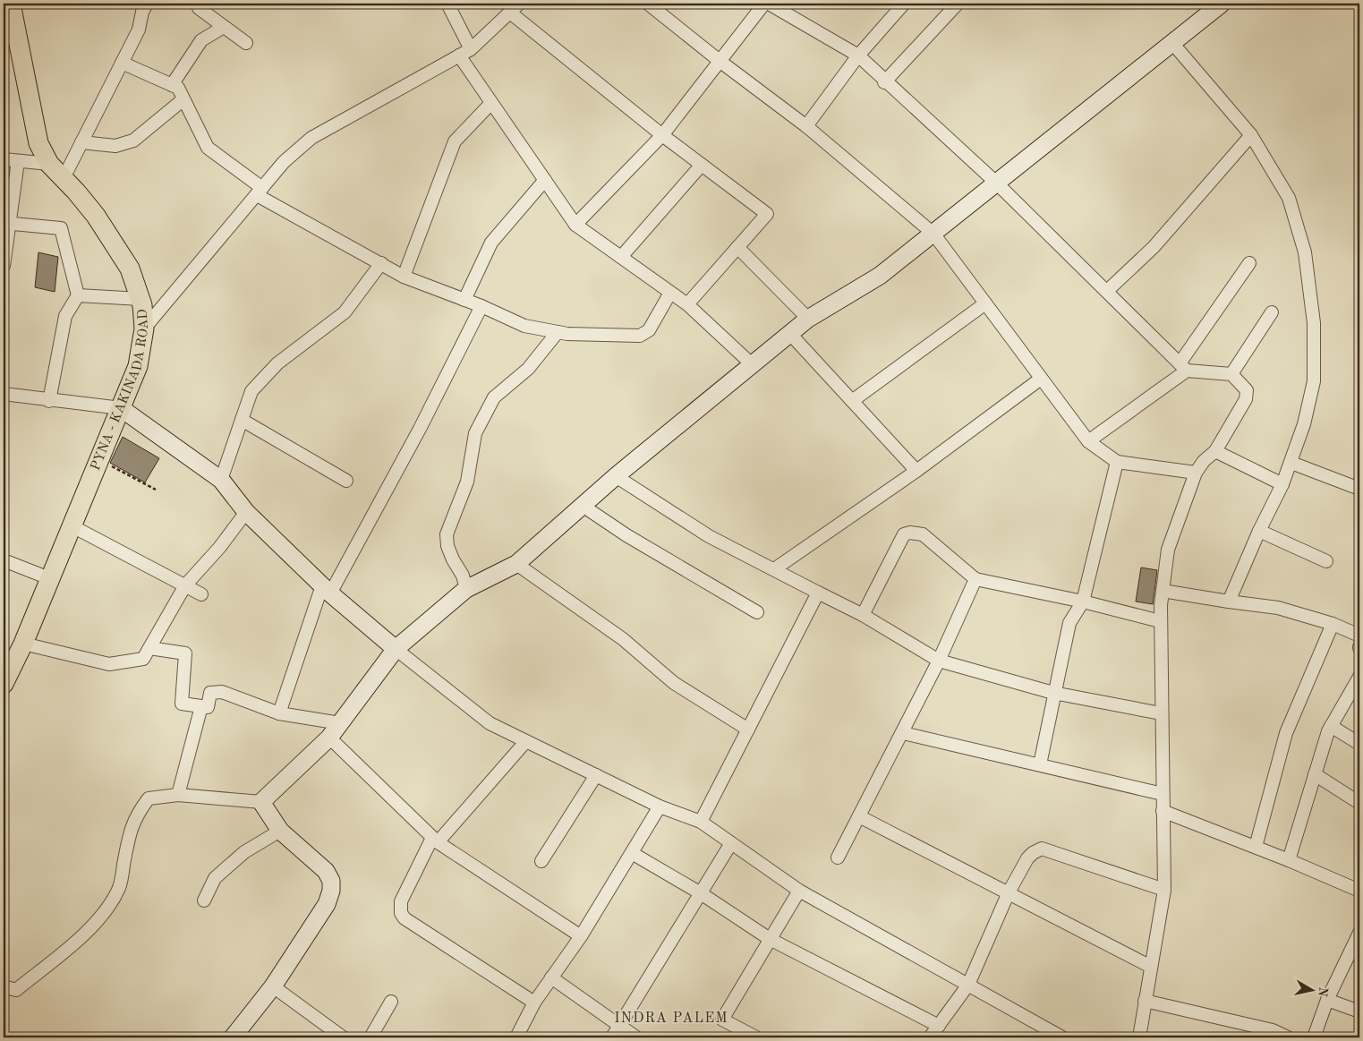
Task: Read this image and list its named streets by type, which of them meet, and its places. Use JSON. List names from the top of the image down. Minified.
{"streets":{"main road":["PYNA - KAKINADA ROAD"]},"districts":["INDRA PALEM"],"north":"right"}
